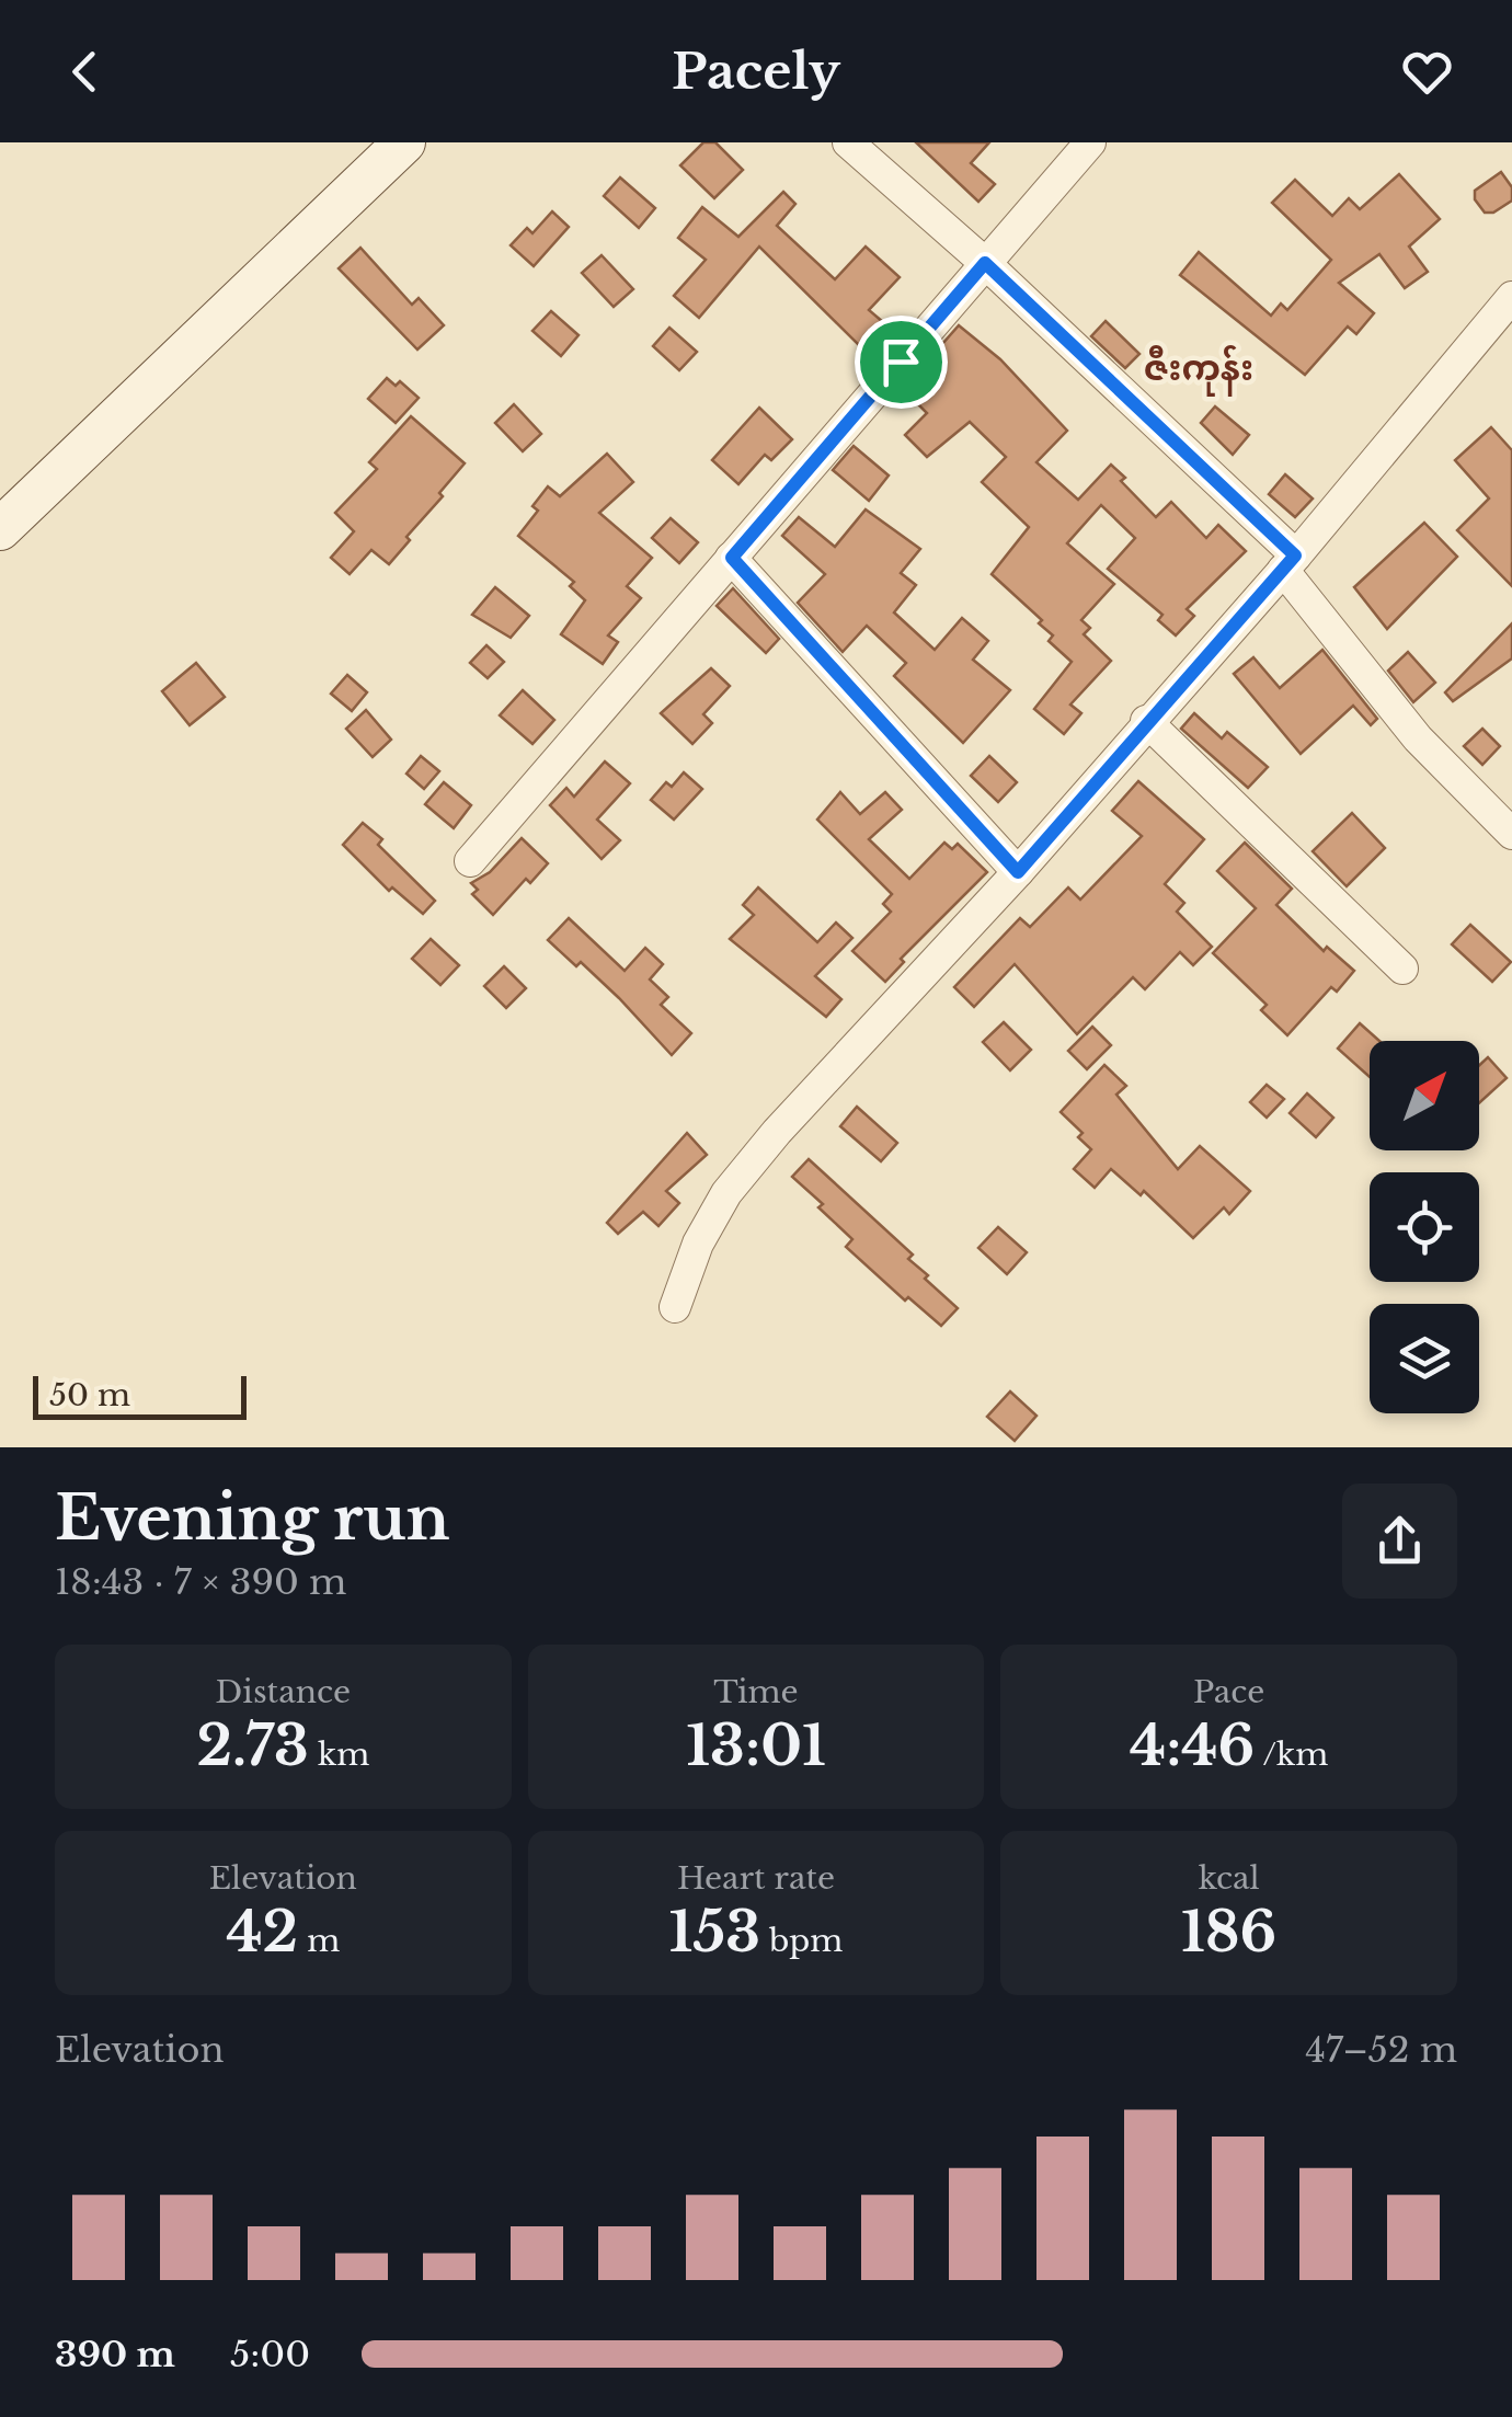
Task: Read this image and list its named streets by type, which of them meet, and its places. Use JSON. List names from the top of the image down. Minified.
{"districts":["ဇီးကုန်း"],"scale_bar":"50 m","north":"top right","page":{"header":"Pacely","scale":"50 m","heading":["Evening run","18:43 · 7 × 390 m"],"stats":[["Distance","2.73 km"],["Time","13:01"],["Pace","4:46 /km"],["Elevation","42 m"],["Heart rate","153 bpm"],["kcal","186"]],"chart":["Elevation","47–52 m"],"list":[{"name":"390 m","note":"5:00"}]}}
